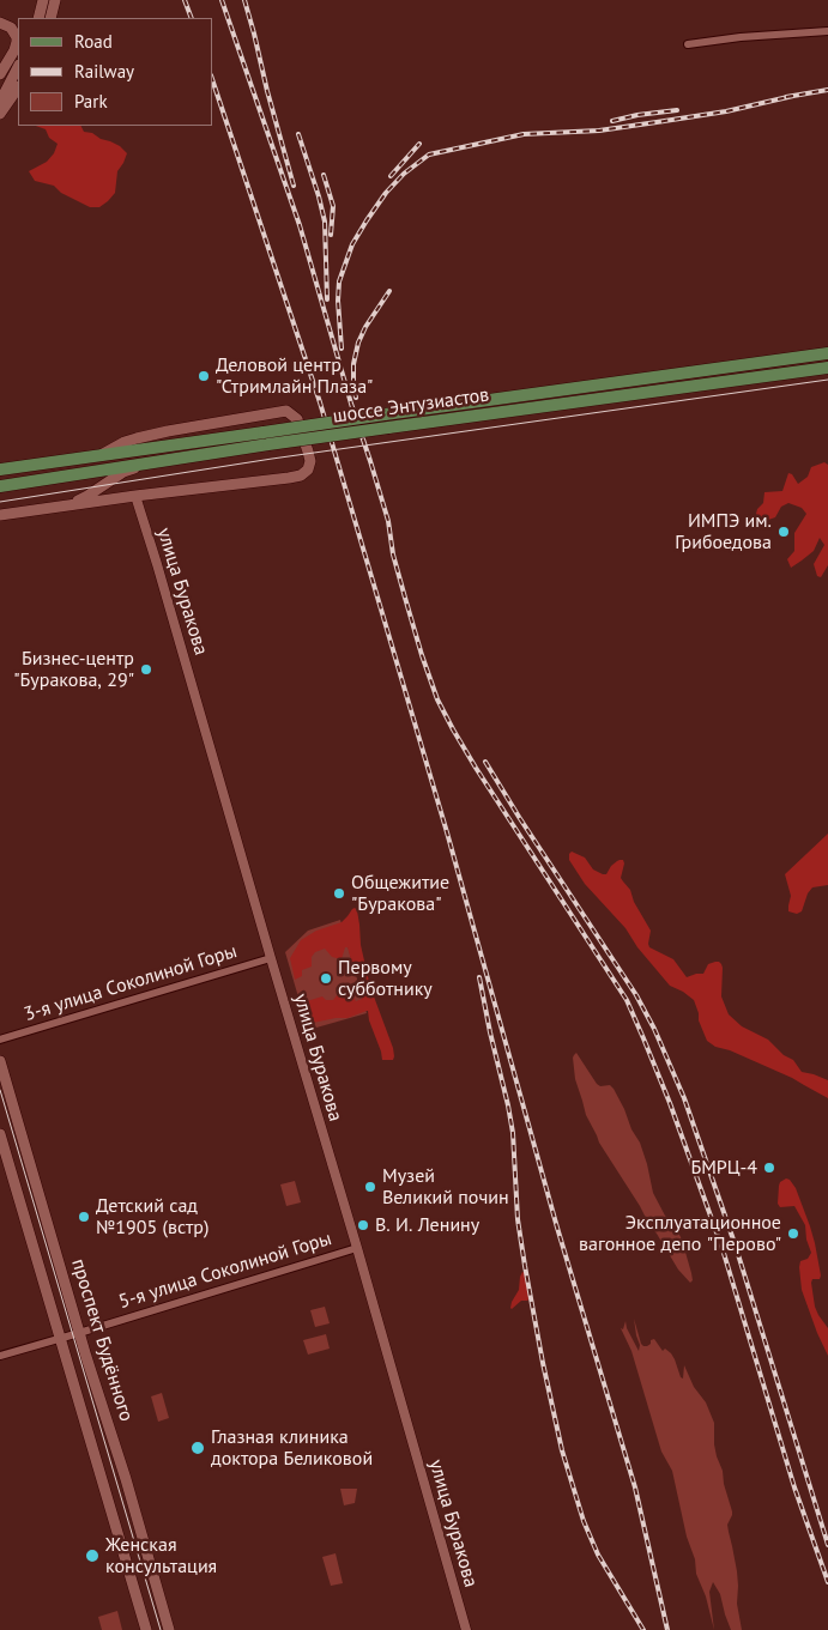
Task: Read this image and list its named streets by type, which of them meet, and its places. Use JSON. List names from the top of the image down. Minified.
{"streets":{"main road":["шоссе Энтузиастов","проспект Будённого"],"street":["улица Буракова","3-я улица Соколиной Горы","5-я улица Соколиной Горы"]},"crossings":[["улица Буракова","3-я улица Соколиной Горы"],["улица Буракова","5-я улица Соколиной Горы"],["5-я улица Соколиной Горы","проспект Будённого"]],"places":["Деловой центр \"Стримлайн Плаза\"","ИМПЭ им. Грибоедова","Бизнес-центр \"Буракова, 29\"","Общежитие \"Буракова\"","Первому субботнику","БМРЦ-4","Музей Великий почин","Детский сад №1905 (встр)","В. И. Ленину","Эксплуатационное вагонное депо \"Перово\"","Глазная клиника доктора Беликовой","Женская консультация"],"legend":["Road","Railway","Park"]}
